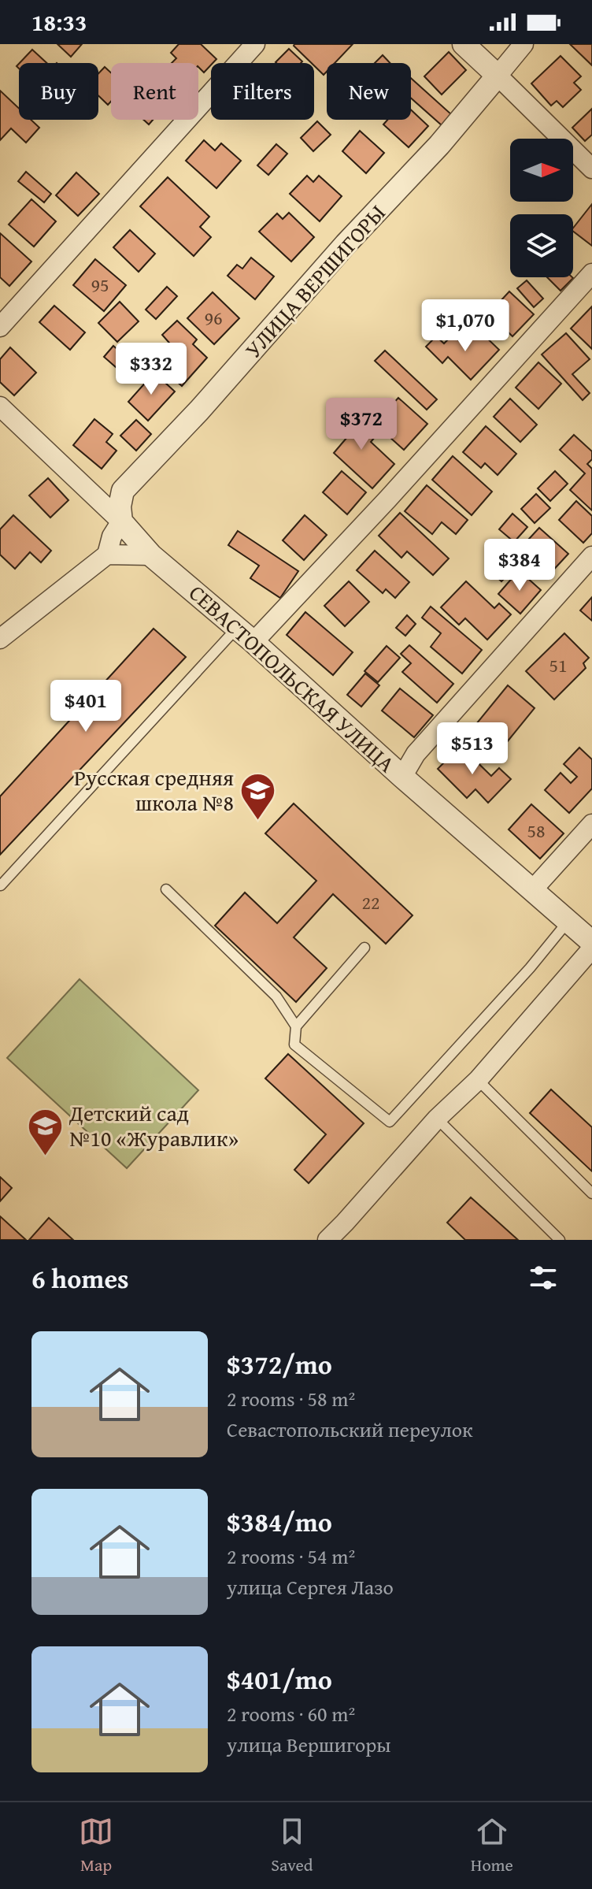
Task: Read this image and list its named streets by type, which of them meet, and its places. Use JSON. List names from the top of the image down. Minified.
{"streets":{"street":["УЛИЦА ВЕРШИГОРЫ","СЕВАСТОПОЛЬСКАЯ УЛИЦА"]},"crossings":[["УЛИЦА ВЕРШИГОРЫ","СЕВАСТОПОЛЬСКАЯ УЛИЦА"]],"places":{"school or university":["Русская средняя школа №8","Детский сад №10 «Журавлик»"]},"house_numbers":["95","96","51","58","22"],"north":"right","page":{"status":"18:33","chip":["Buy","Rent","Filters","New"],"price":["$1,070","$332","$372","$384","$401","$513"],"heading":"6 homes","list":[{"name":"$372/mo","note":"2 rooms · 58 m² · Севастопольский переулок"},{"name":"$384/mo","note":"2 rooms · 54 m² · улица Сергея Лазо"},{"name":"$401/mo","note":"2 rooms · 60 m² · улица Вершигоры"}],"tabs":["Map","Saved","Home"]}}
